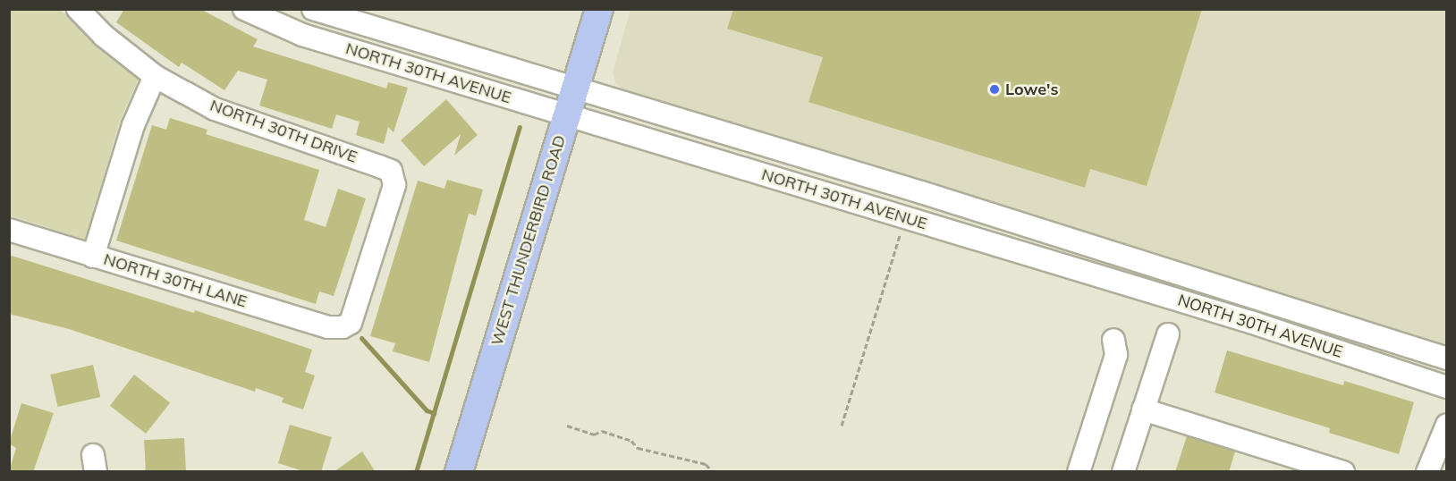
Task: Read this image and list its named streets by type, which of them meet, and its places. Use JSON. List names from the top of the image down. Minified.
{"streets":{"main road":["WEST THUNDERBIRD ROAD"],"street":["NORTH 30TH AVENUE","NORTH 30TH DRIVE","NORTH 30TH LANE"]},"crossings":[["NORTH 30TH AVENUE","WEST THUNDERBIRD ROAD"],["NORTH 30TH DRIVE","NORTH 30TH LANE"]],"places":["Lowe's"]}
